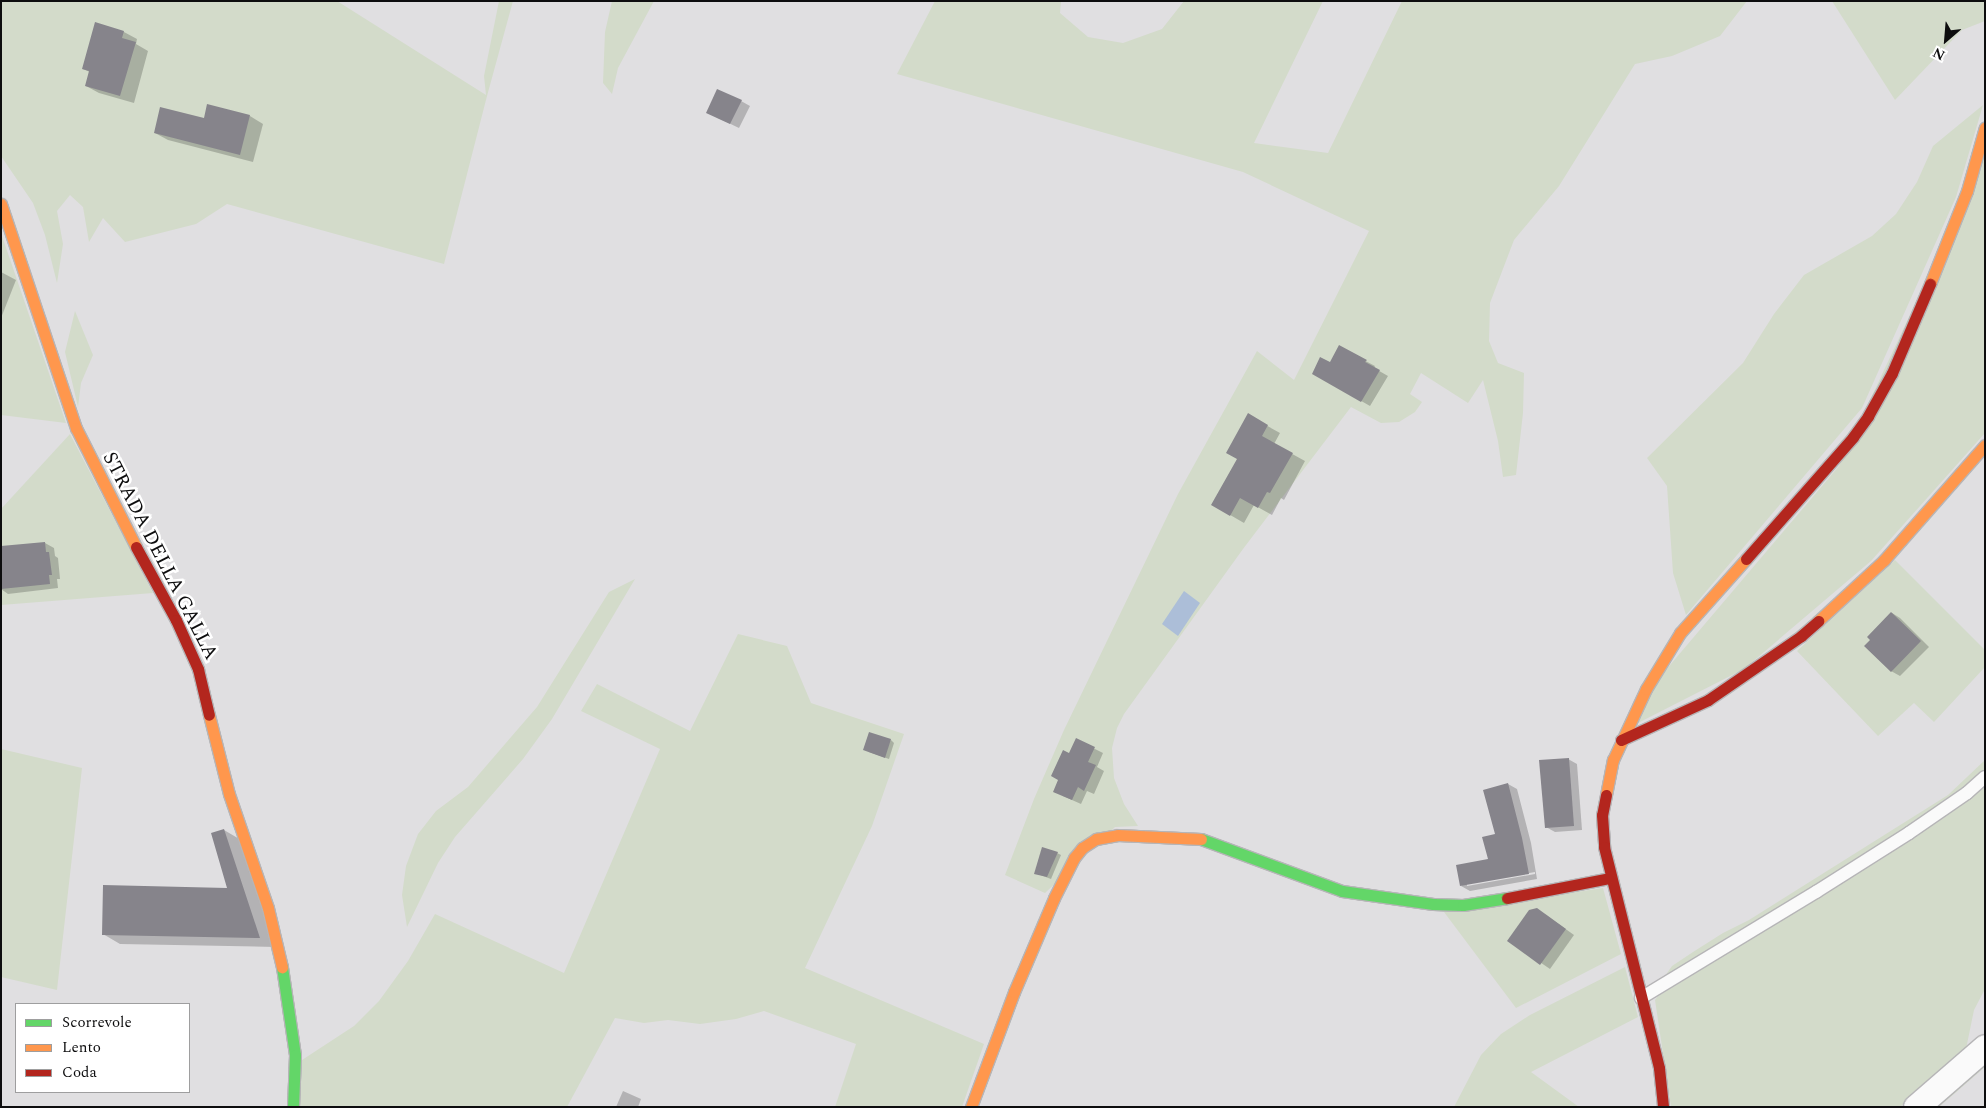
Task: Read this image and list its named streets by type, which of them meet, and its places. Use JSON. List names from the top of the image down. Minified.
{"streets":{"street":["STRADA DELLA GALLA"]},"legend":["Scorrevole","Lento","Coda"],"north":"bottom left"}
